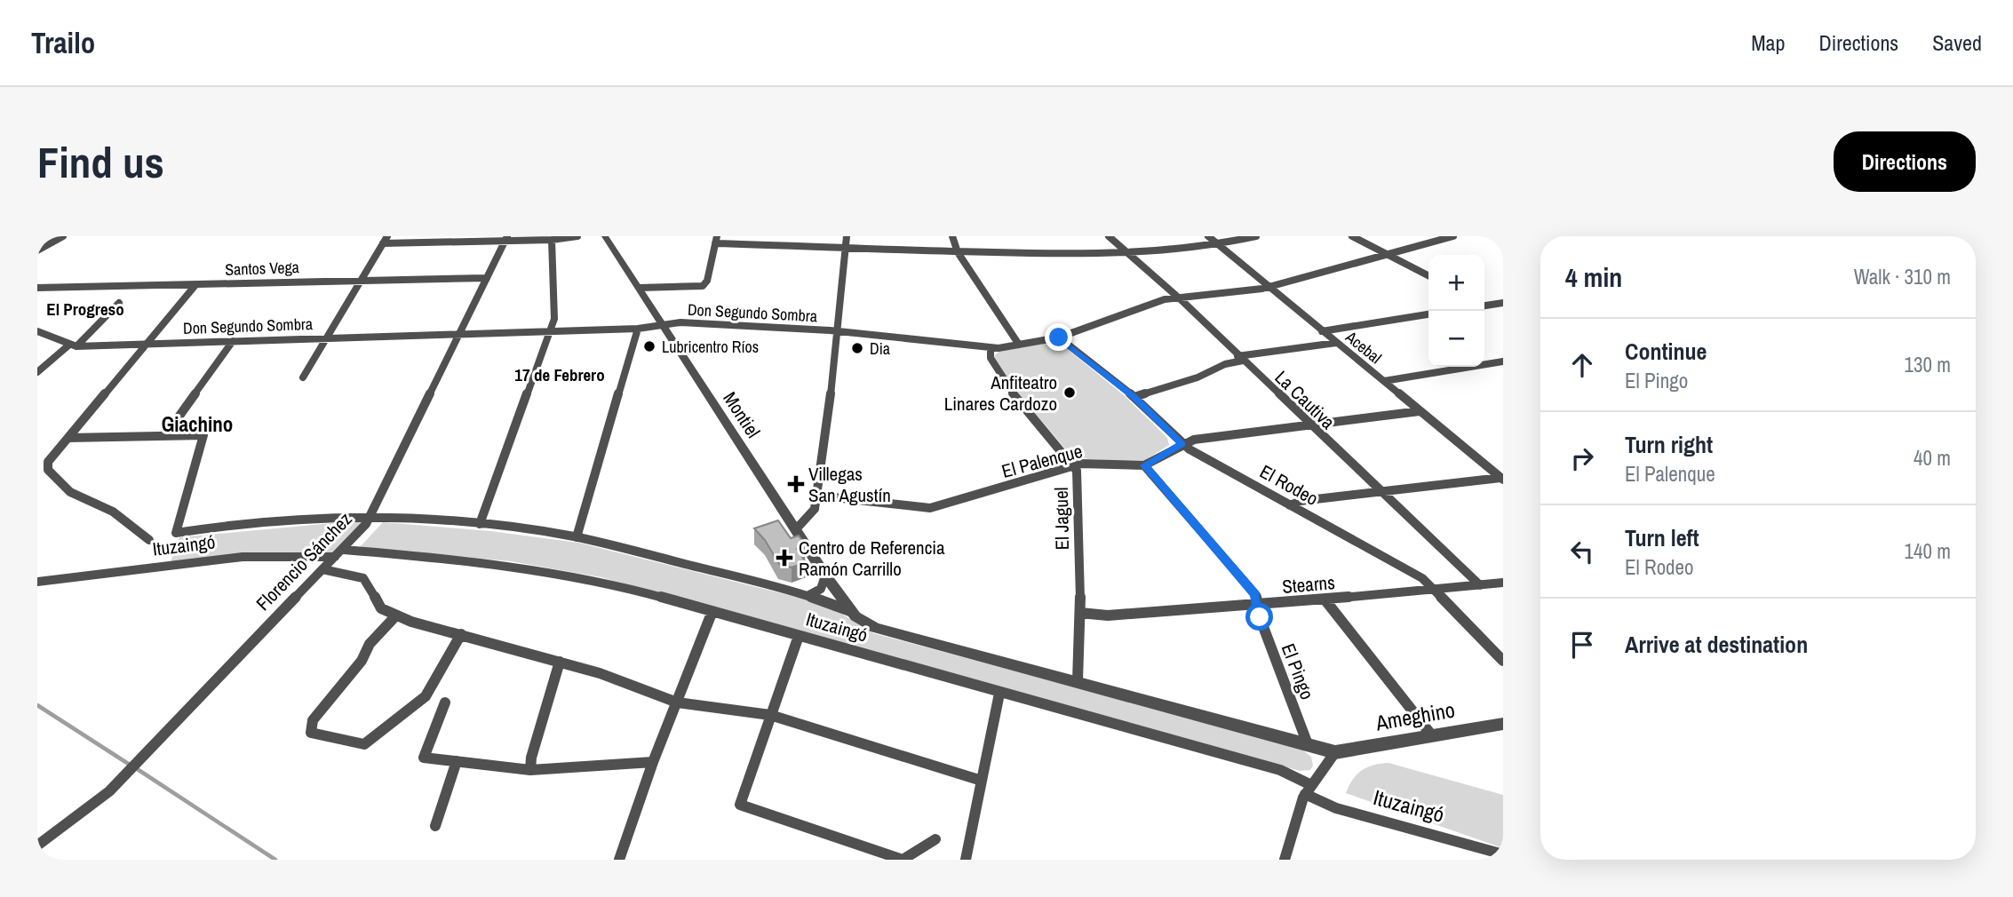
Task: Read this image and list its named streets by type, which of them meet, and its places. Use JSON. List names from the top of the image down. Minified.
{"streets":{"street":["Santos Vega","Don Segundo Sombra","Acebal","La Cautiva","Montiel","El Palenque","El Rodeo","El Jaguel","Ituzaingó","Florencio Sánchez","Stearns","El Pingo","Ameghino"]},"crossings":[["Santos Vega","Florencio Sánchez"],["Don Segundo Sombra","Acebal"],["Don Segundo Sombra","La Cautiva"],["Don Segundo Sombra","Montiel"],["Don Segundo Sombra","El Rodeo"],["Don Segundo Sombra","El Jaguel"],["Don Segundo Sombra","Florencio Sánchez"],["La Cautiva","Stearns"],["Montiel","Ituzaingó"],["El Palenque","El Jaguel"],["El Palenque","El Pingo"],["El Rodeo","Stearns"],["El Jaguel","Ituzaingó"],["El Jaguel","Stearns"],["Ituzaingó","Florencio Sánchez"],["Ituzaingó","El Pingo"],["Ituzaingó","Ameghino"],["Stearns","El Pingo"],["El Pingo","Ameghino"]],"districts":["El Progreso","17 de Febrero","Giachino"],"places":{"other":["Lubricentro Ríos","Dia","Anfiteatro Linares Cardozo"],"health":["Villegas San Agustín","Centro de Referencia Ramón Carrillo"]},"page":{"header":"Trailo","nav":["Map","Directions","Saved"],"buttons":"Directions","title":"Find us","heading":["4 min","Walk · 310 m"],"map_buttons":["+","−"],"list":[["Continue","El Pingo","130 m"],["Turn right","El Palenque","40 m"],["Turn left","El Rodeo","140 m"],"Arrive at destination"]}}
